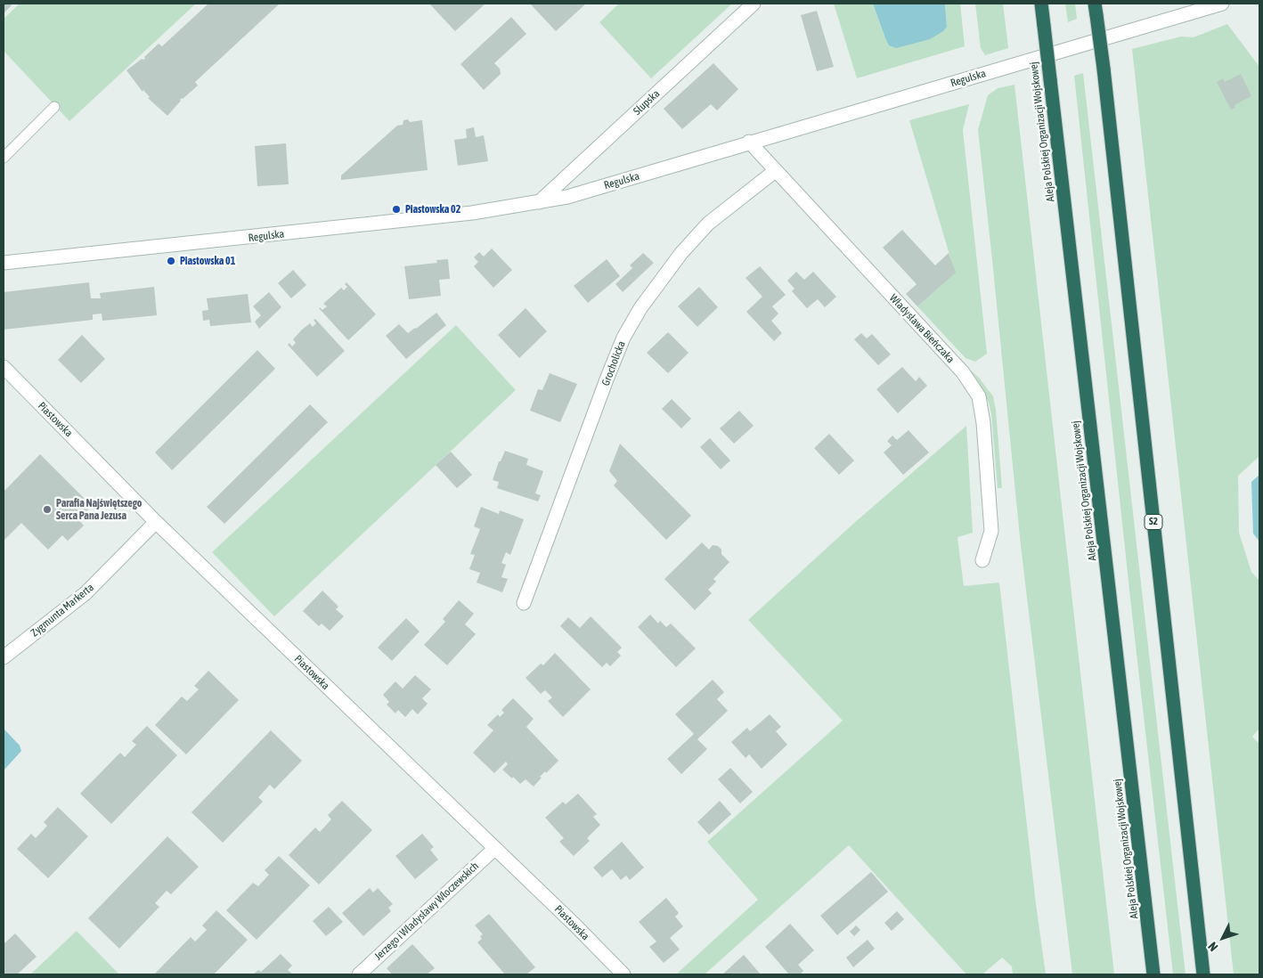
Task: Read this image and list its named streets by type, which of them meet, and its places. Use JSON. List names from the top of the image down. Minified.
{"streets":{"highway":["Aleja Polskiej Organizacji Wojskowej","S2"],"street":["Regulska","Słupska","Władysława Bieńczaka","Grocholicka","Piastowska","Zygmunta Markerta","Jerzego i Władysławy Włoczewskich"]},"crossings":[["Regulska","Słupska"],["Regulska","Władysława Bieńczaka"],["Władysława Bieńczaka","Grocholicka"],["Piastowska","Zygmunta Markerta"],["Piastowska","Jerzego i Władysławy Włoczewskich"]],"places":["Piastowska 02","Piastowska 01","Parafia Najświętszego Serca Pana Jezusa"],"north":"bottom left"}
